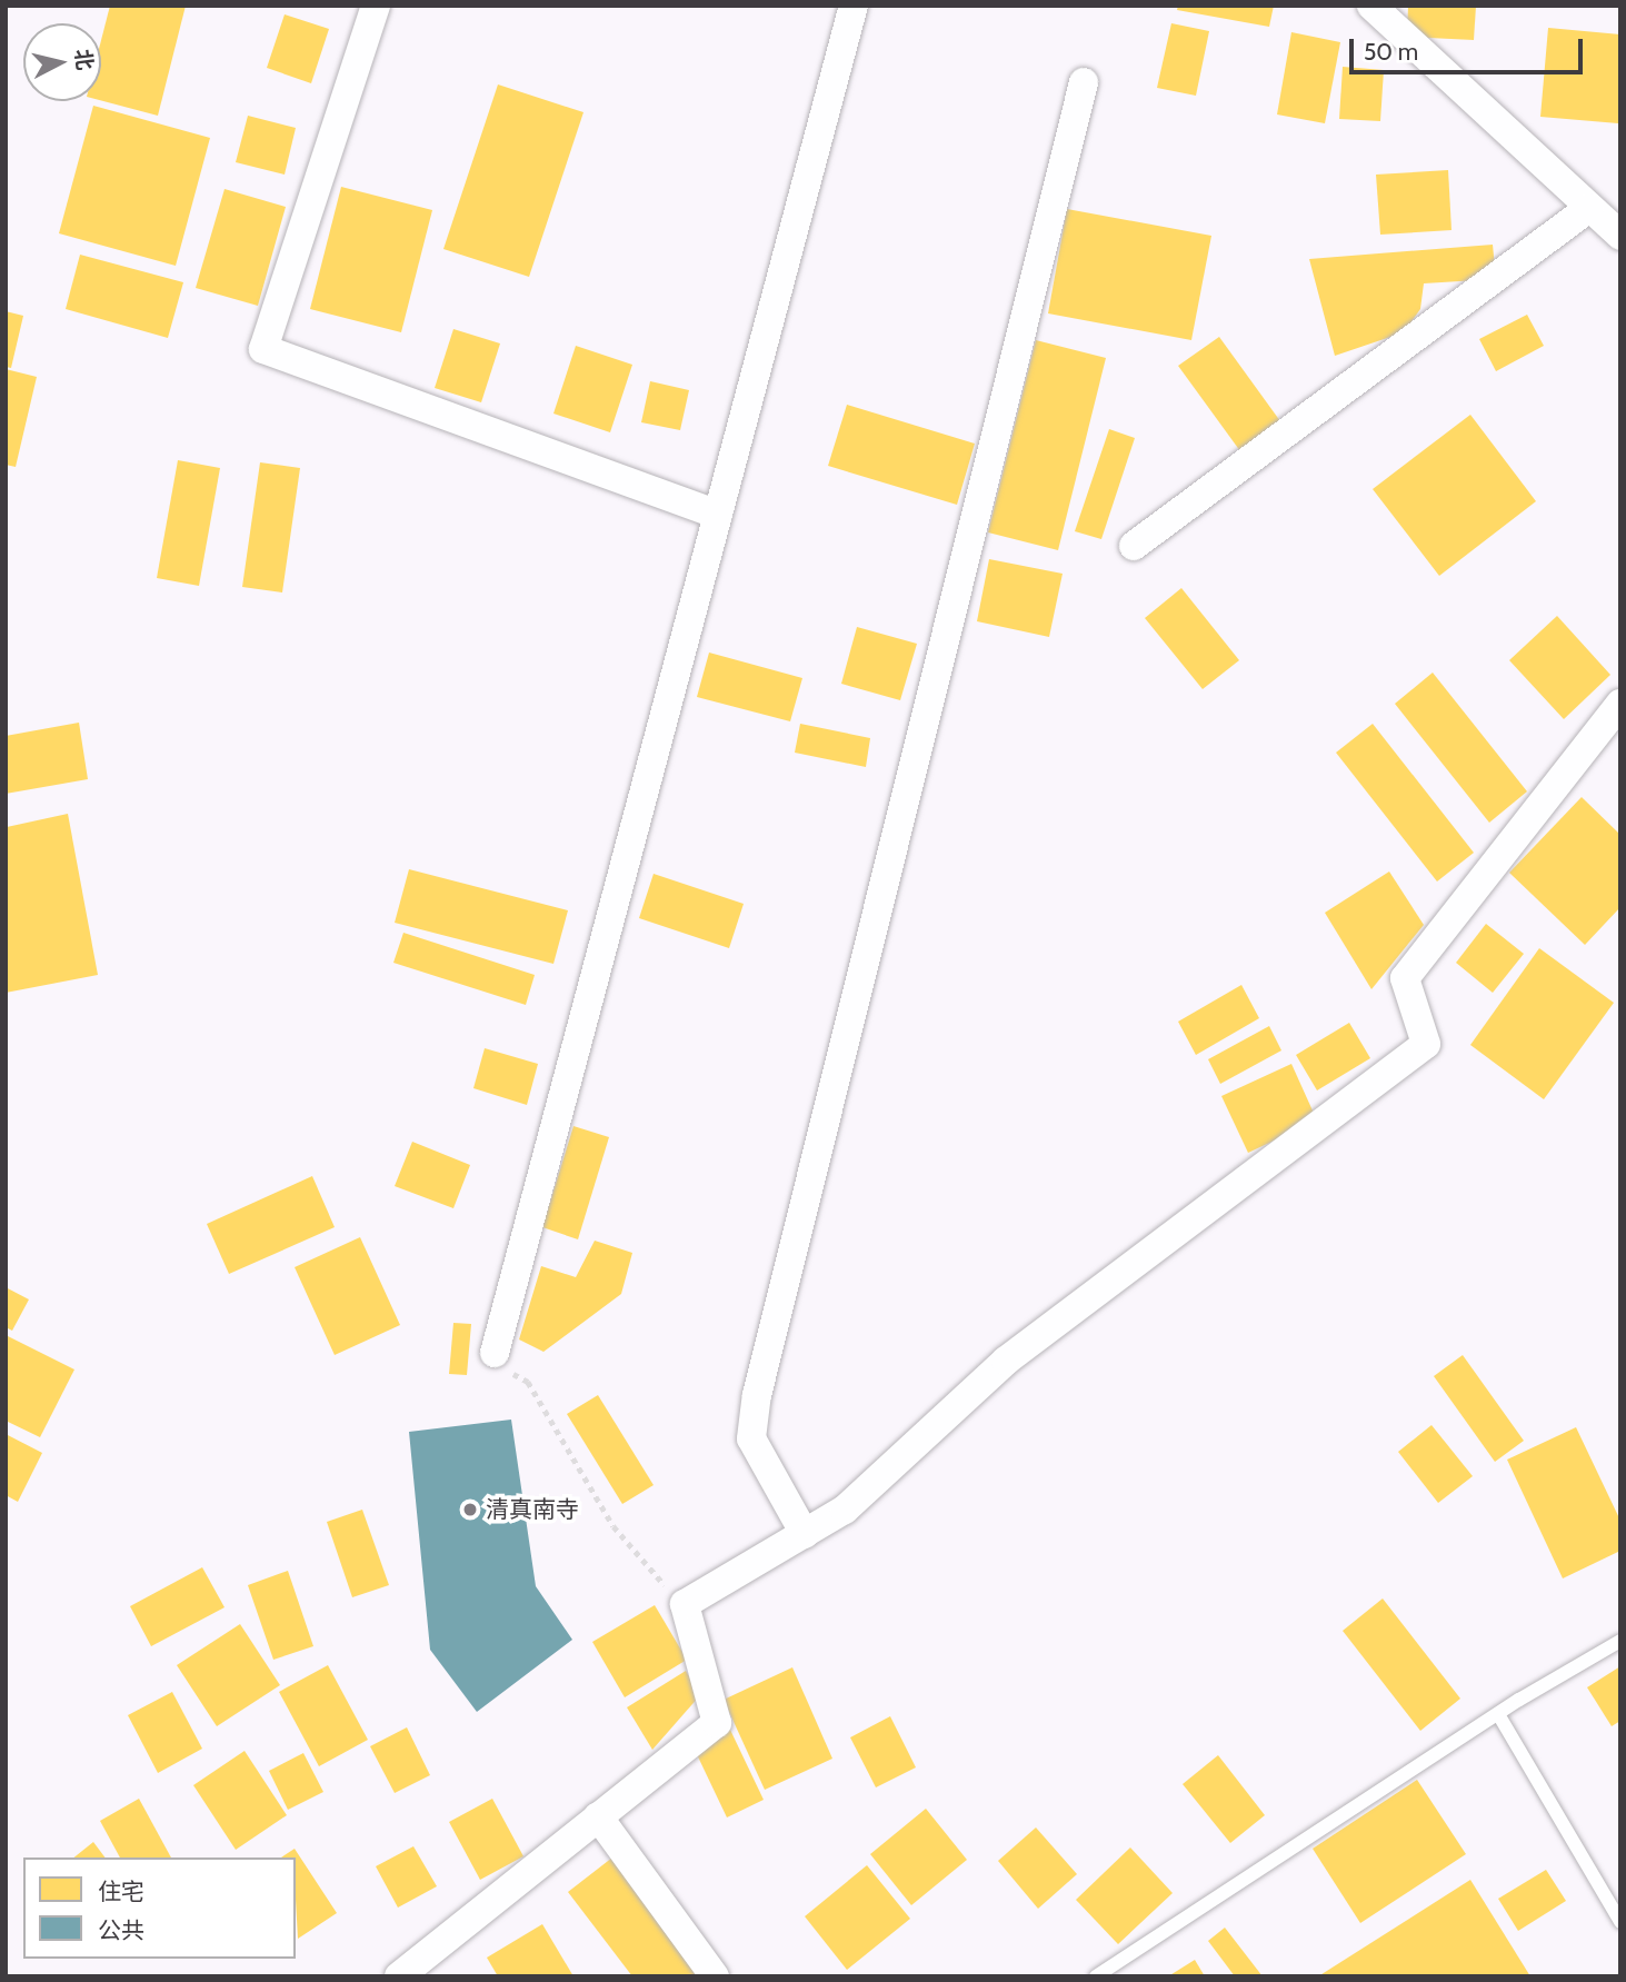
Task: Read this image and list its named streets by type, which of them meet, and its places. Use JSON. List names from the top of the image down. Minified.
{"places":["清真南寺"],"legend":["住宅","公共"],"scale_bar":"50 m","north":"right"}
